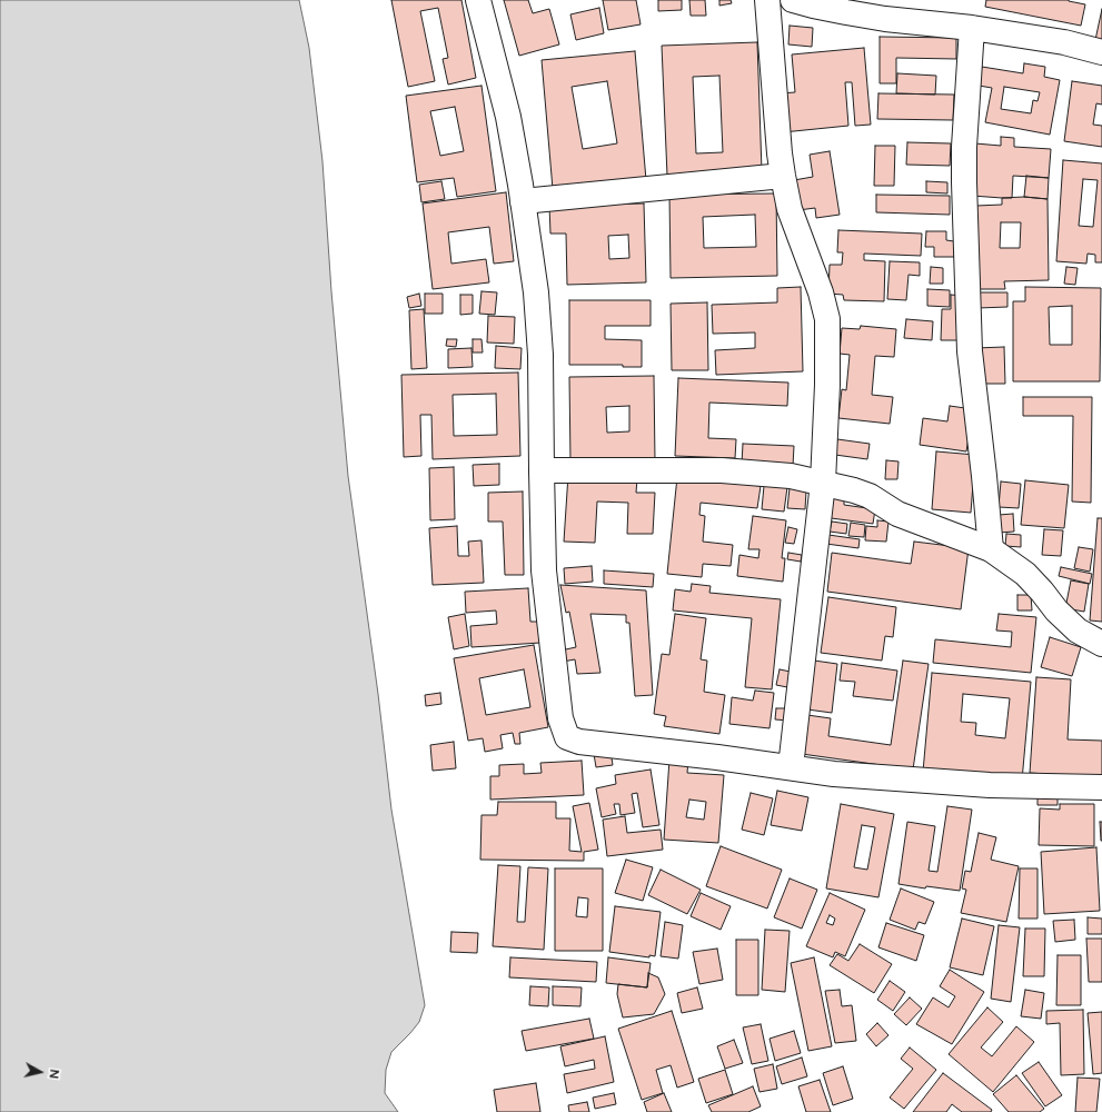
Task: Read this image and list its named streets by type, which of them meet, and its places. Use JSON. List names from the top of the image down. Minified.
{"north":"right"}
